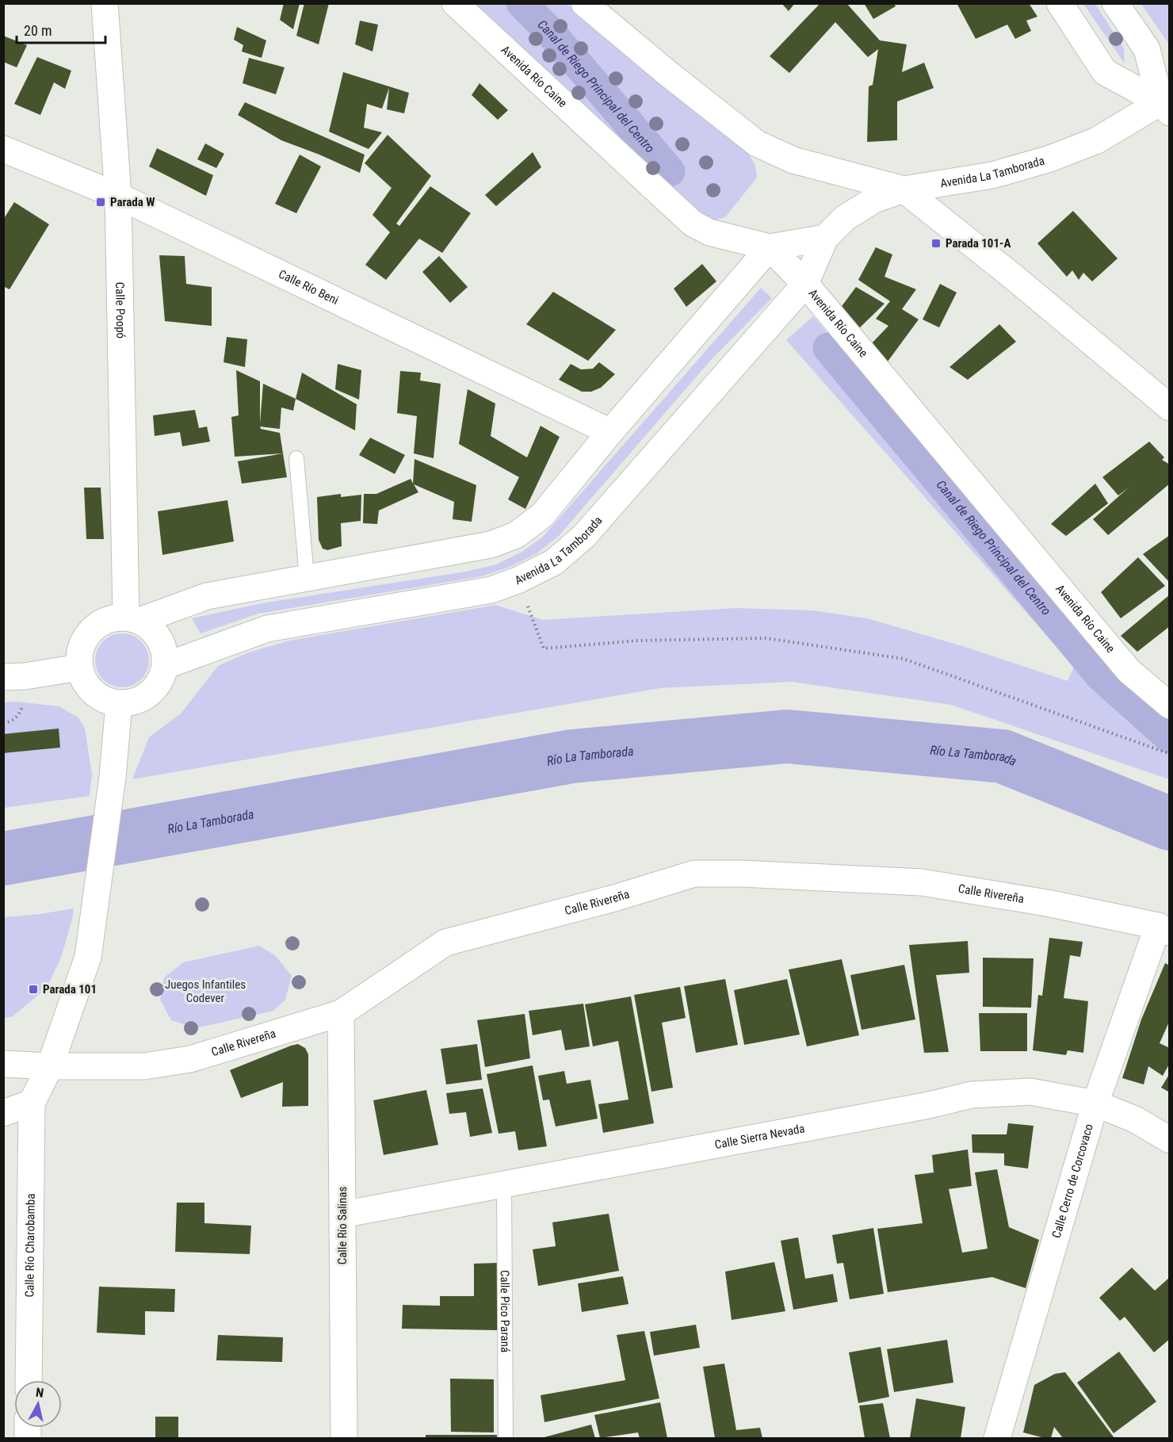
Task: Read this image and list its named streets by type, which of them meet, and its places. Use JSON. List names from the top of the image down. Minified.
{"streets":{"street":["Avenida Río Caine","Avenida La Tamborada","Calle Río Beni","Calle Poopó","Calle Rivereña","Calle Sierra Nevada","Calle Cerro de Corcovaco","Calle Río Salinas","Calle Río Charobamba"],"lane":["Calle Pico Paraná"]},"crossings":[["Avenida Río Caine","Avenida La Tamborada"],["Avenida La Tamborada","Calle Poopó"],["Calle Río Beni","Calle Poopó"],["Calle Rivereña","Calle Cerro de Corcovaco"],["Calle Rivereña","Calle Río Salinas"],["Calle Sierra Nevada","Calle Cerro de Corcovaco"],["Calle Sierra Nevada","Calle Río Salinas"],["Calle Sierra Nevada","Calle Pico Paraná"]],"water":["Canal de Riego Principal del Centro","Río La Tamborada"],"parks":["Juegos Infantiles Codever"],"places":{"transit":["Parada W","Parada 101-A","Parada 101"]},"scale_bar":"20 m","north":"top"}
